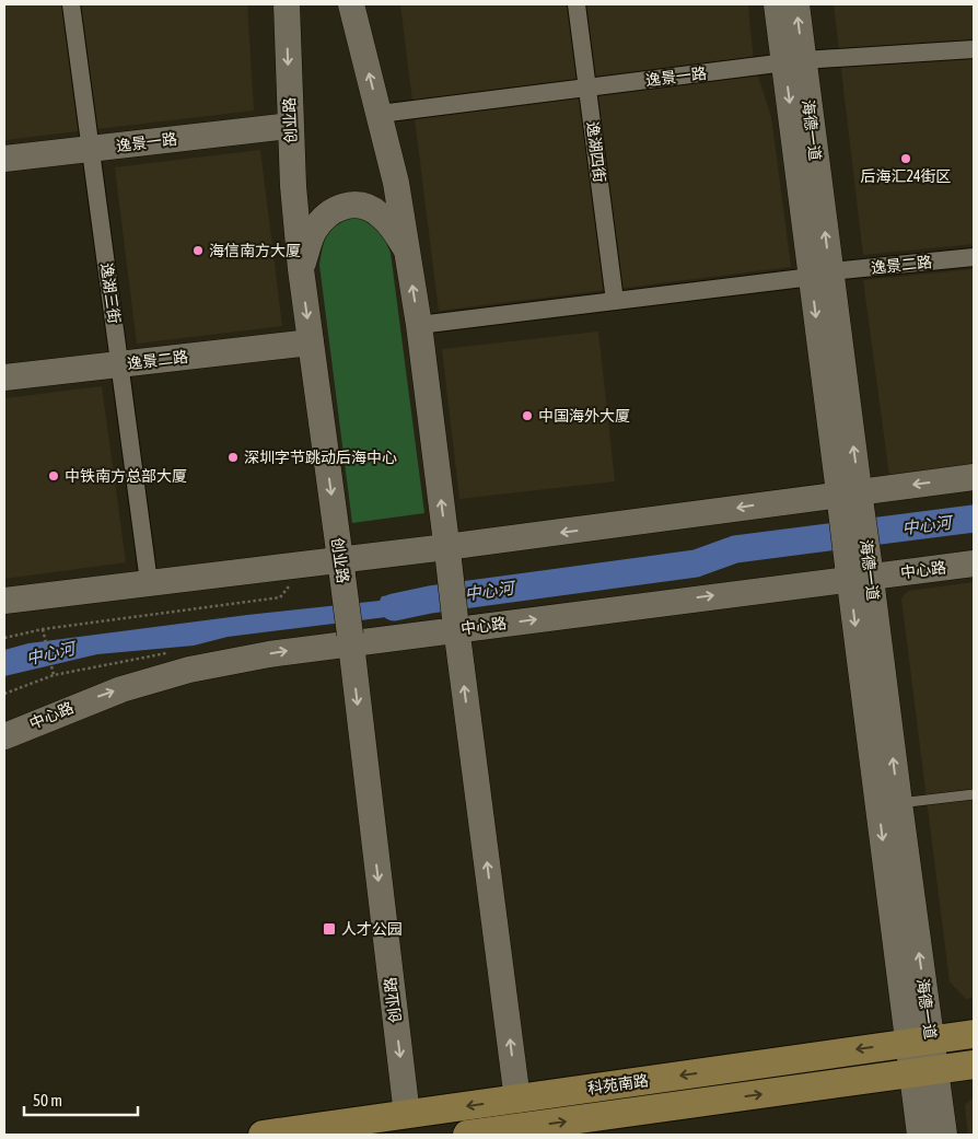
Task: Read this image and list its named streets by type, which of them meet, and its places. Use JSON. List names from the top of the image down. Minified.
{"streets":{"main road":["逸景一路","创业路","海德一道","逸景二路","中心路","科苑南路"],"street":["逸湖四街","逸湖三街"]},"crossings":[["逸景一路","创业路"],["逸景一路","海德一道"],["逸景一路","逸湖四街"],["逸景一路","逸湖三街"],["创业路","逸景二路"],["创业路","中心路"],["创业路","科苑南路"],["海德一道","逸景二路"],["海德一道","中心路"],["海德一道","科苑南路"],["逸湖四街","逸景二路"],["逸景二路","逸湖三街"]],"water":["中心河"],"places":{"other":["后海汇24街区","海信南方大厦","中国海外大厦","深圳字节跳动后海中心","中铁南方总部大厦"],"transit":["人才公园"]},"scale_bar":"50 m"}
